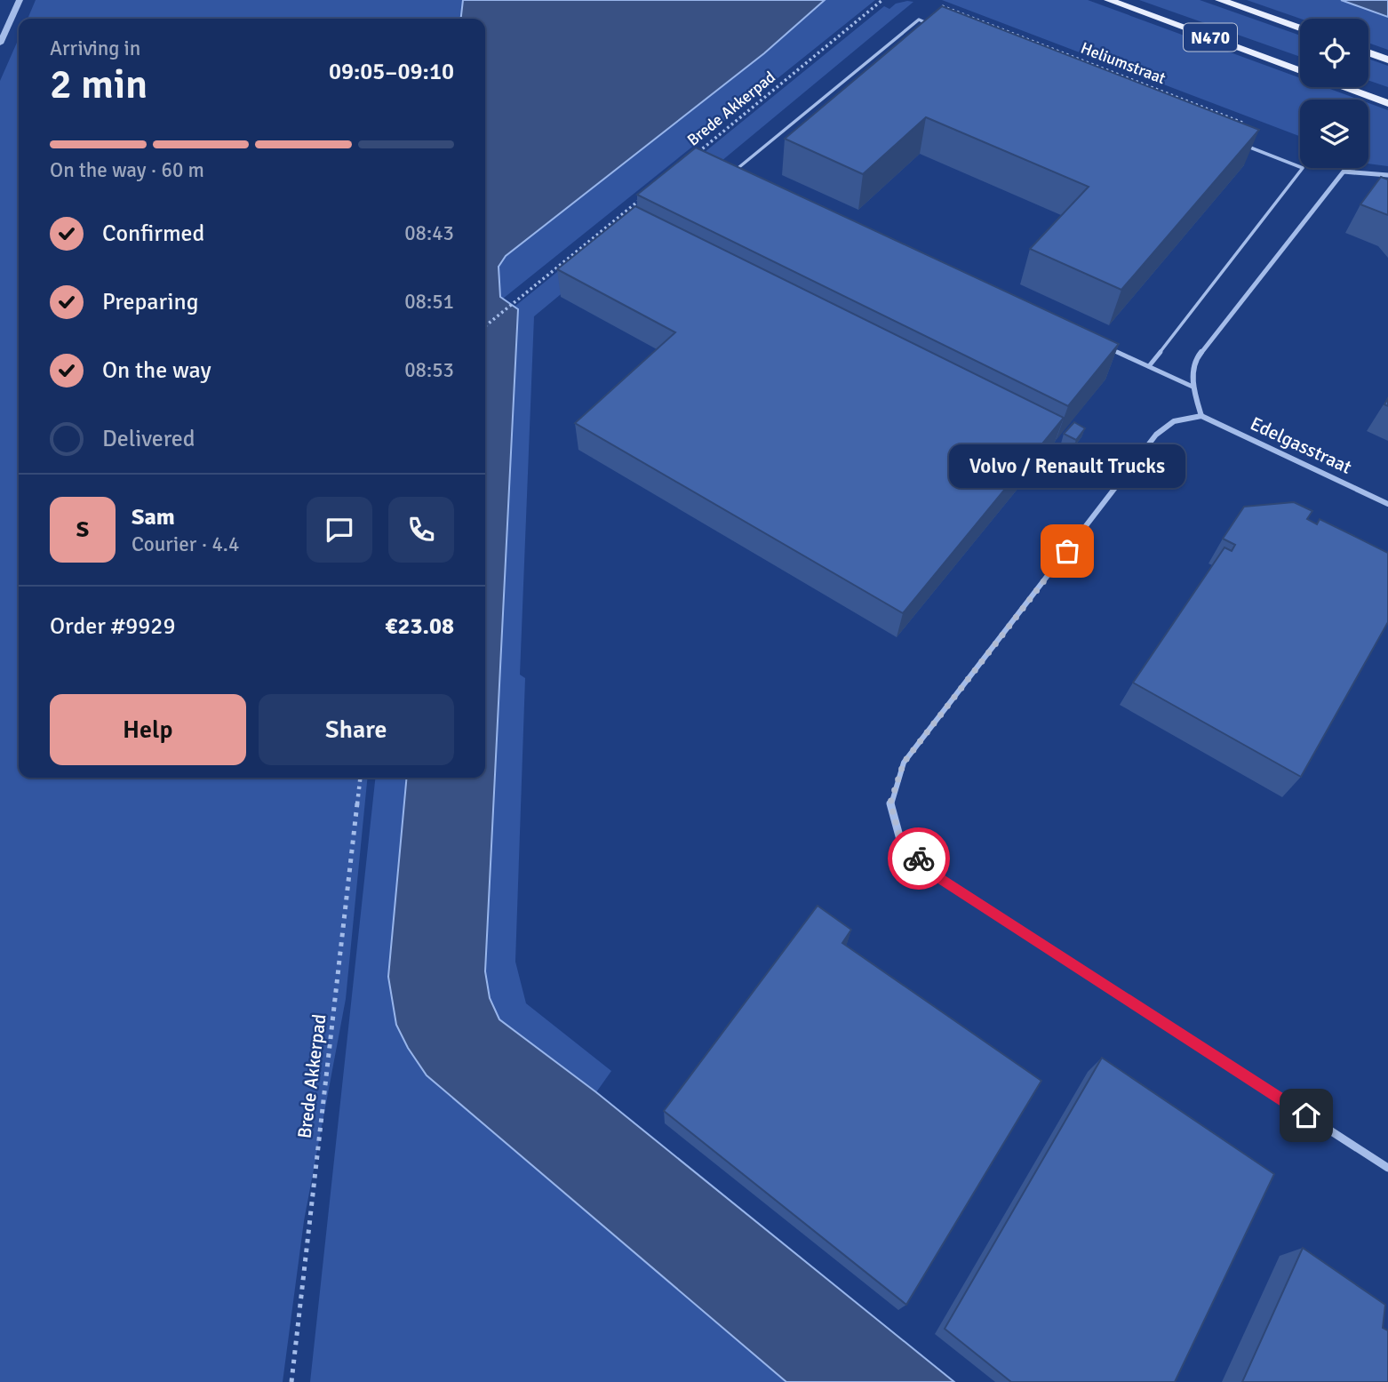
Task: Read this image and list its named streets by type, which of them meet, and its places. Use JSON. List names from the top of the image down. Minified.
{"streets":{"main road":["N470"],"street":["Edelgasstraat"],"path":["Heliumstraat","Brede Akkerpad"]},"places":["Volvo / Renault Trucks"],"page":{"heading":["2 min","Arriving in","09:05–09:10"],"panel":["Sam","Courier · 4.4","Order #9929","€23.08"],"bar":"On the way · 60 m","list":[["Confirmed","08:43"],["Preparing","08:51"],["On the way","08:53"],"Delivered"],"bubble":"Volvo / Renault Trucks","round":"S","buttons":["Help","Share"]}}
